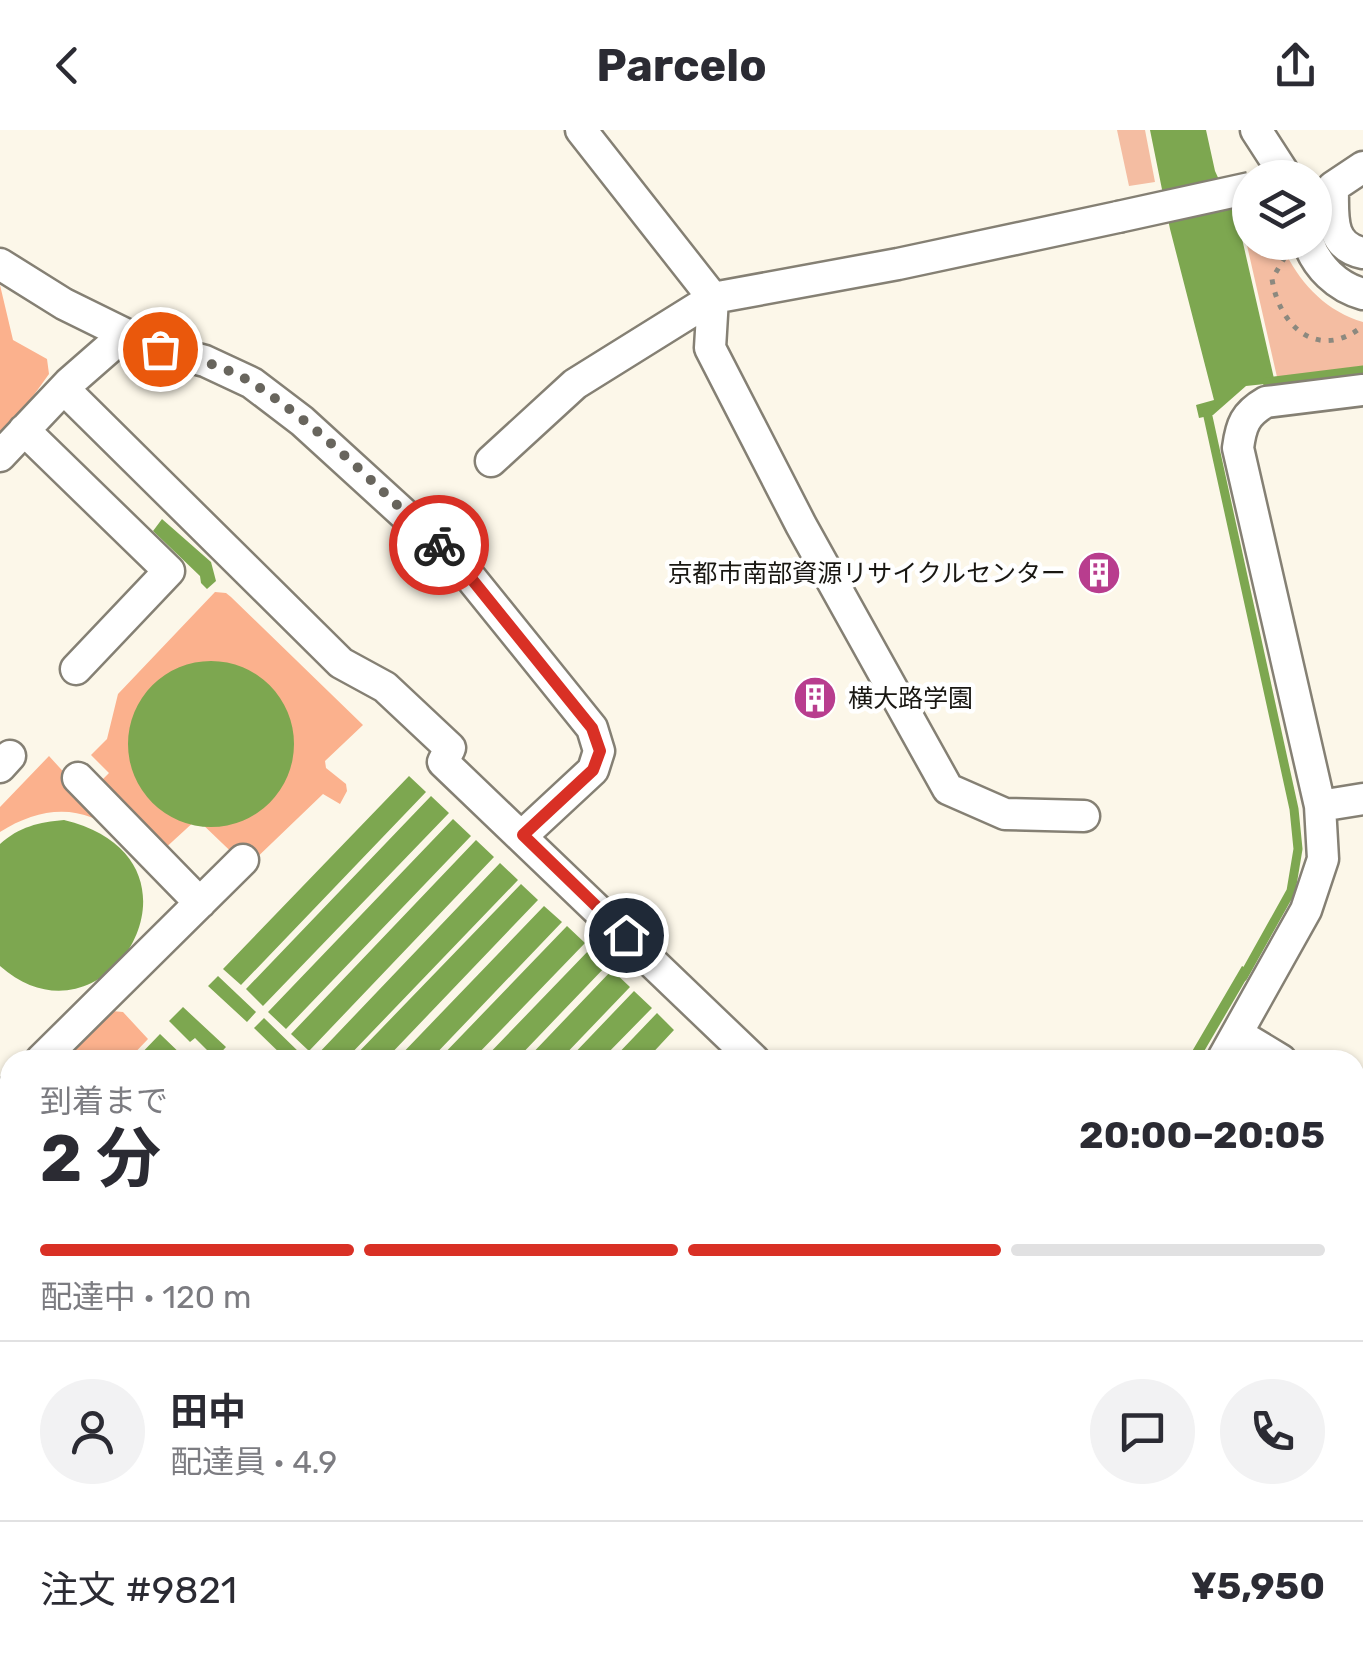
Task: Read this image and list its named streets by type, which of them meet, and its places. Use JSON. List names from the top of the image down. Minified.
{"places":{"building":["京都市南部資源リサイクルセンター","横大路学園"]},"page":{"header":"Parcelo","heading":["2 分","到着まで","20:00–20:05"],"panel":["田中","配達員 · 4.9","注文 #9821","¥5,950"],"bar":"配達中 · 120 m"}}
